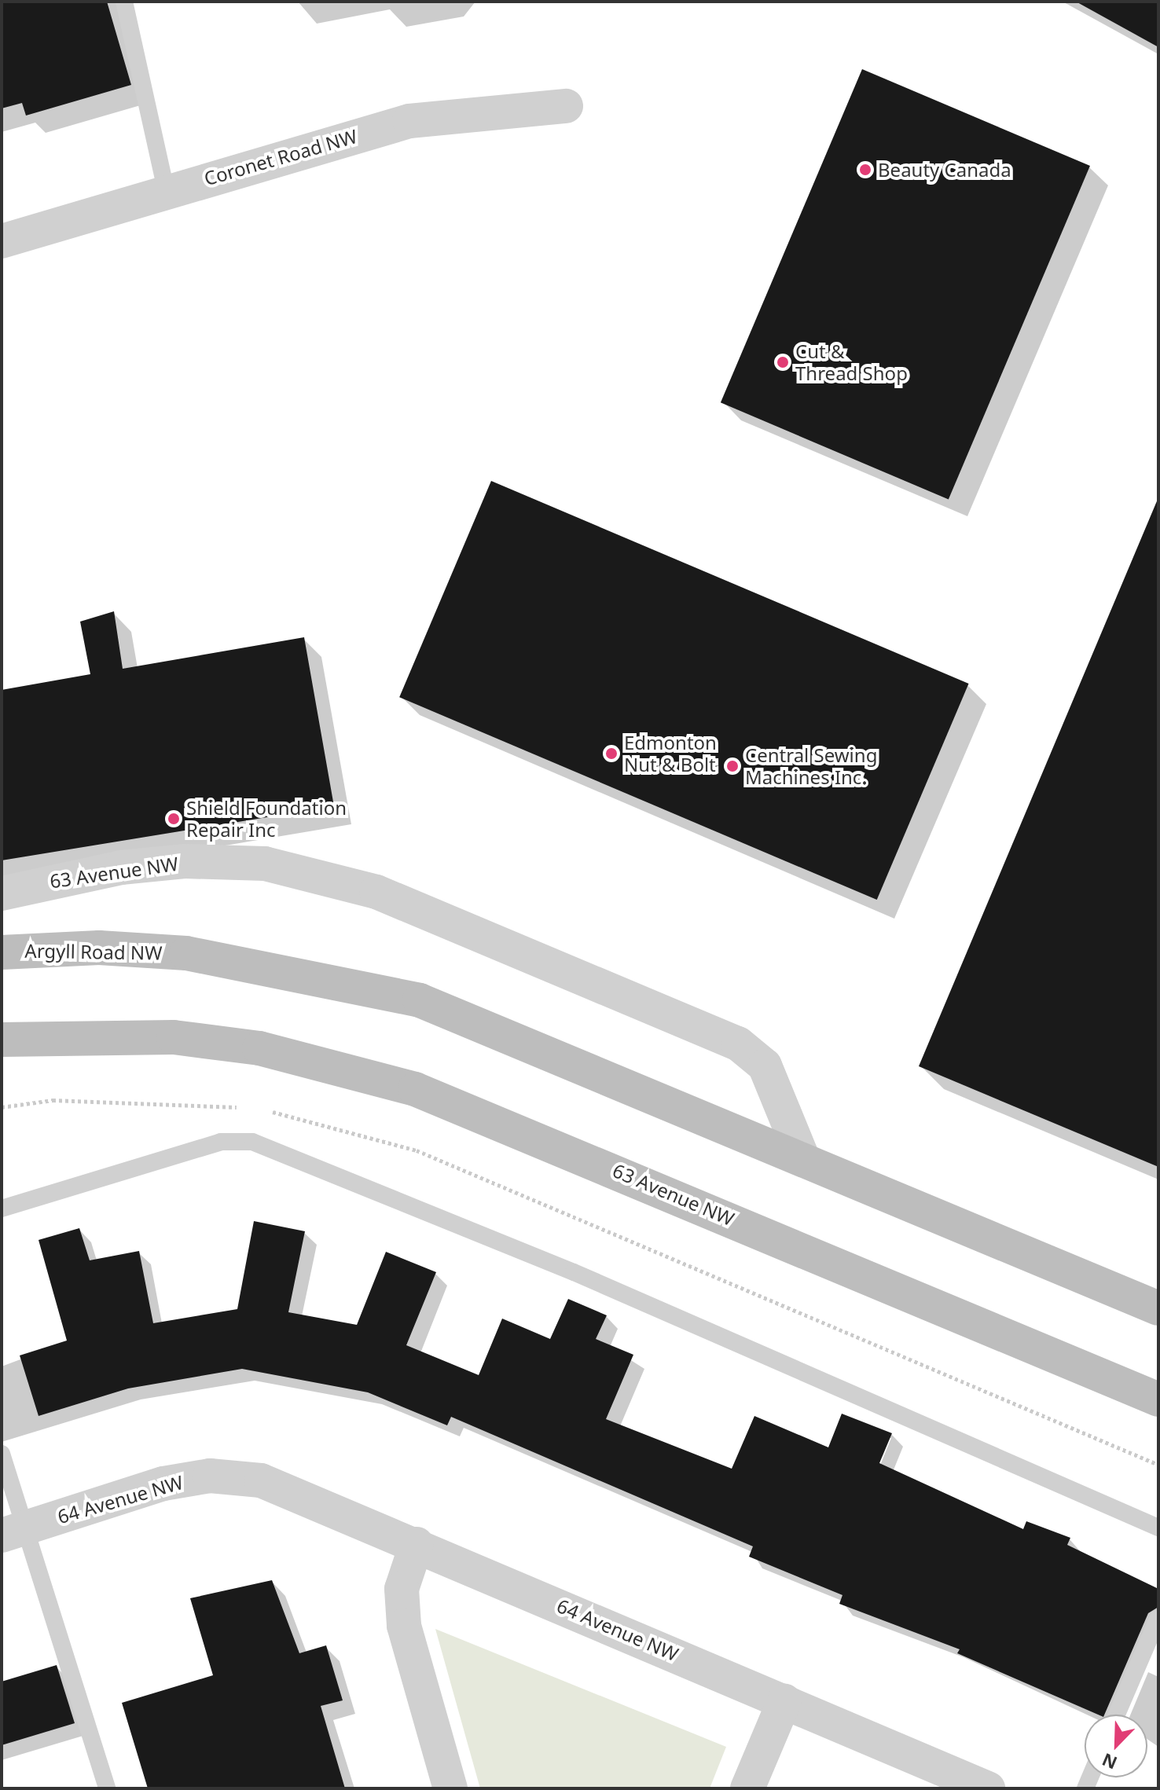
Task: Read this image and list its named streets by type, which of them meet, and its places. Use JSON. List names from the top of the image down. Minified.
{"streets":{"main road":["63 Avenue NW","Argyll Road NW"],"street":["Coronet Road NW","64 Avenue NW"]},"crossings":[["63 Avenue NW","Argyll Road NW"]],"places":["Beauty Canada","Cut & Thread Shop","Edmonton Nut & Bolt","Central Sewing Machines Inc.","Shield Foundation Repair Inc"],"north":"bottom left"}
